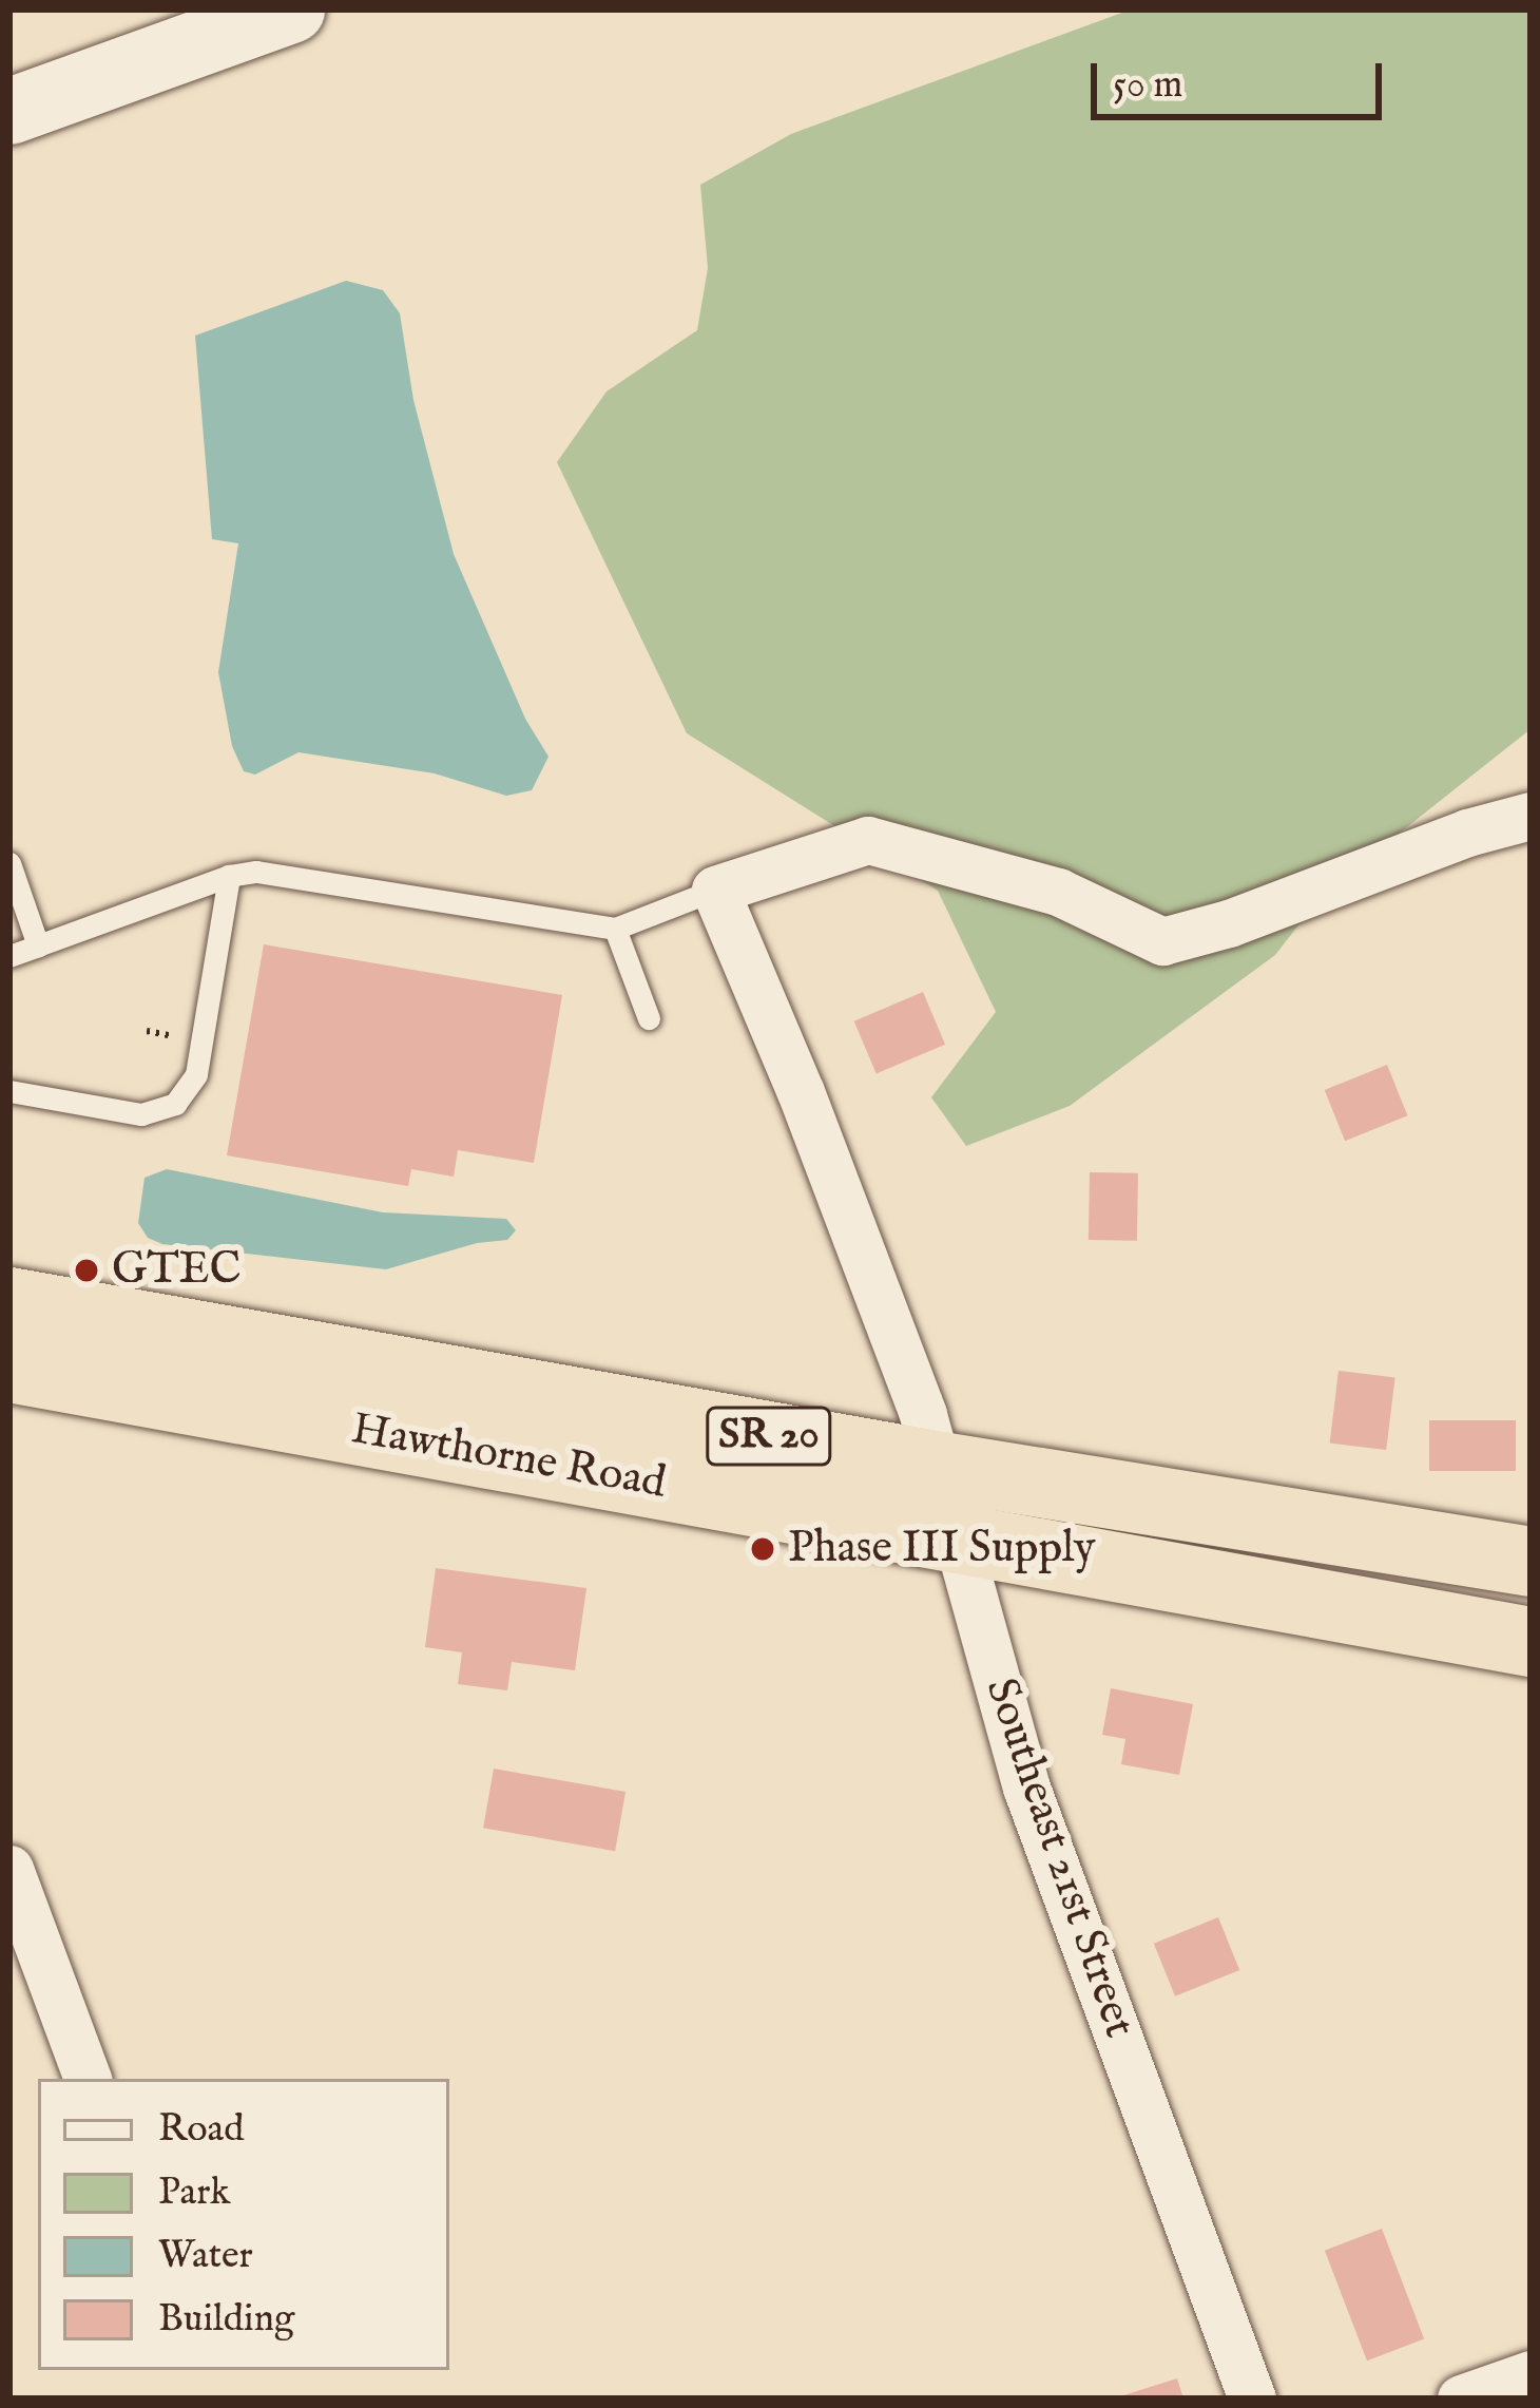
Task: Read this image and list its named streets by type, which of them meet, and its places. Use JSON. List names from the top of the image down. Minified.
{"streets":{"highway":["SR 20","Hawthorne Road"],"street":["Southeast 21st Street"]},"crossings":[["Hawthorne Road","Southeast 21st Street"]],"places":["GTEC","Phase III Supply"],"legend":["Road","Park","Water","Building"],"scale_bar":"50 m"}
